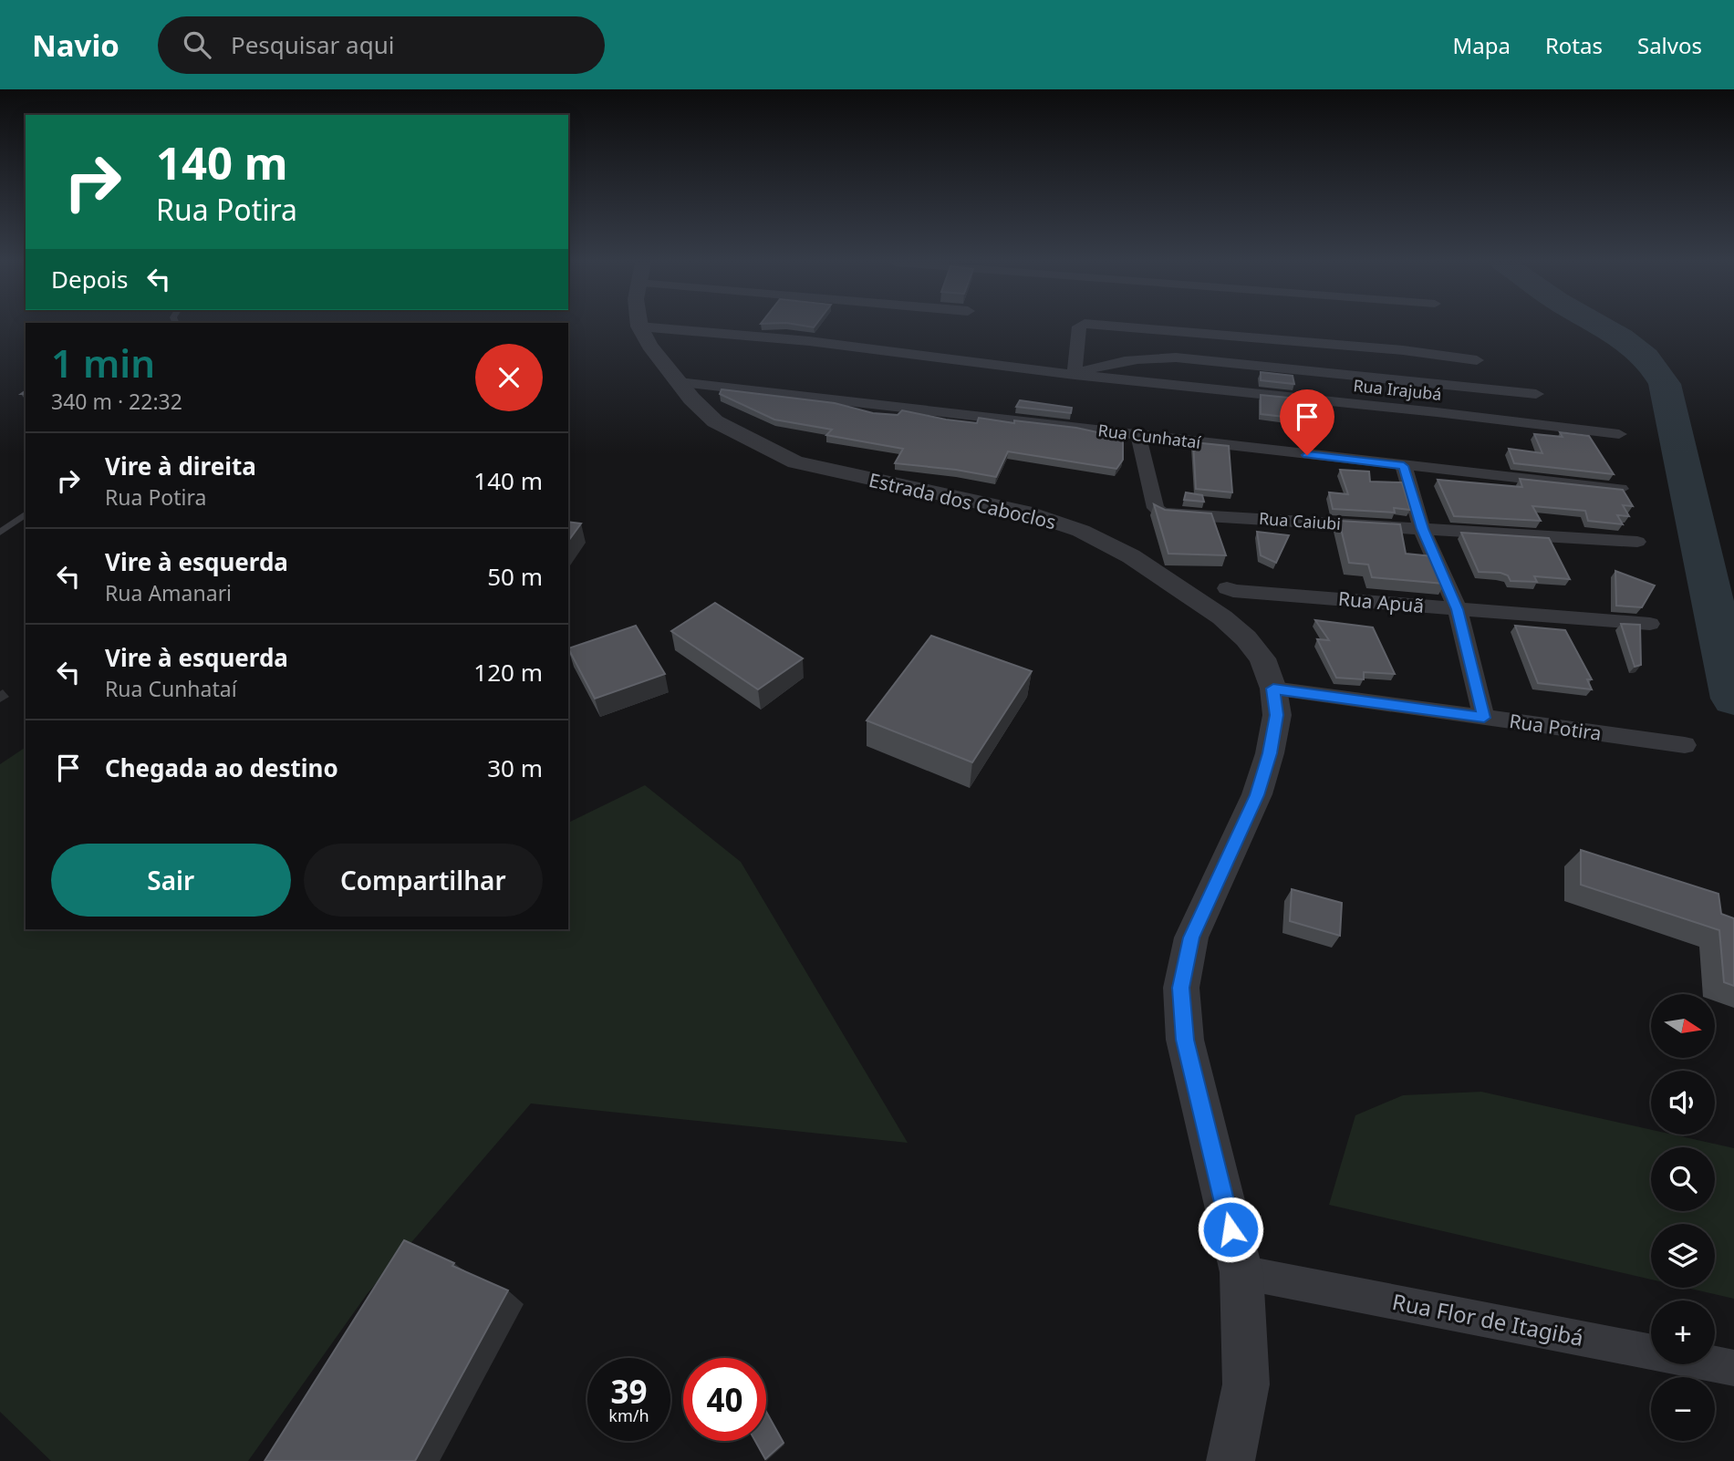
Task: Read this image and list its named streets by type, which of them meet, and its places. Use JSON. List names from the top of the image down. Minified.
{"streets":{"street":["Rua Irajubá","Rua Cunhataí","Estrada dos Caboclos","Rua Caiubi","Rua Apuã","Rua Potira","Rua Flor de Itagibá"]},"crossings":[["Rua Cunhataí","Estrada dos Caboclos"],["Rua Cunhataí","Rua Caiubi"],["Estrada dos Caboclos","Rua Potira"],["Estrada dos Caboclos","Rua Flor de Itagibá"]],"north":"right","page":{"header":"Navio","search":"Pesquisar aqui","nav":["Mapa","Rotas","Salvos"],"turn":["140 m","Rua Potira"],"then":"Depois","heading":["1 min","340 m · 22:32"],"list":[{"name":"Vire à direita","note":"Rua Potira","value":"140 m"},{"name":"Vire à esquerda","note":"Rua Amanari","value":"50 m"},{"name":"Vire à esquerda","note":"Rua Cunhataí","value":"120 m"},{"name":"Chegada ao destino","value":"30 m"}],"buttons":["Sair","Compartilhar"],"map_buttons":["+","−"],"speed":"39 km/h","limit":"40"}}
